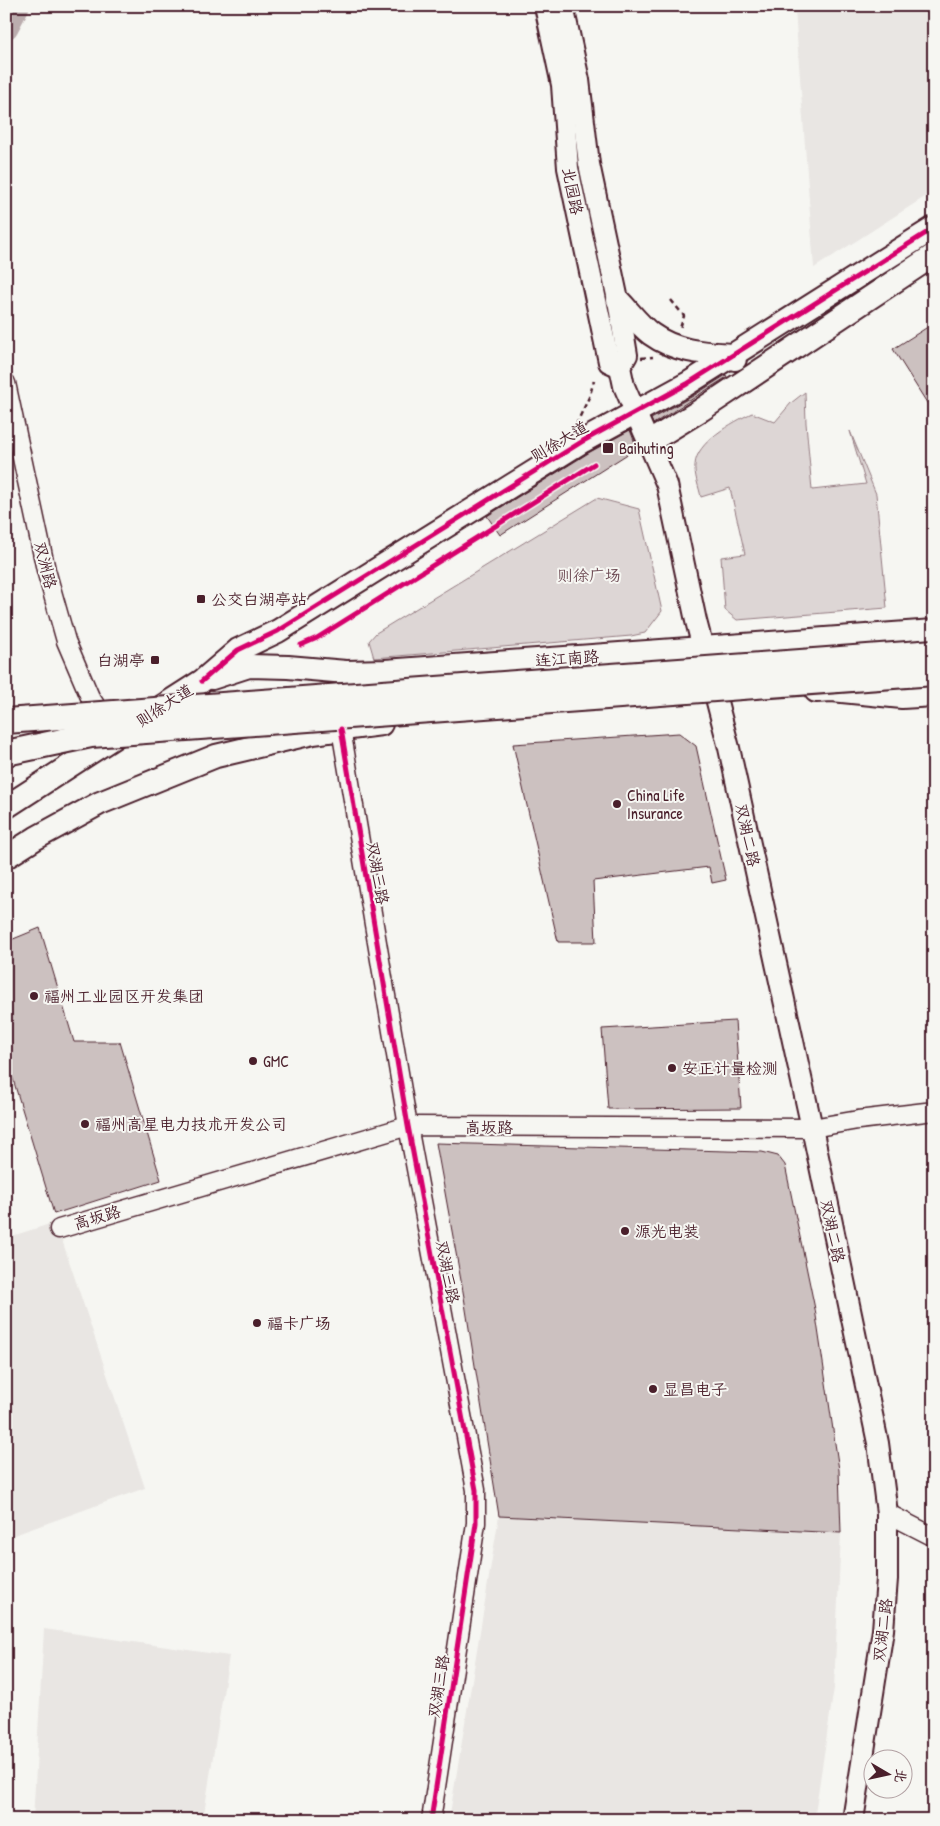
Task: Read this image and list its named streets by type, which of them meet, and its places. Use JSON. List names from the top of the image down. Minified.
{"streets":{"main road":["北园路","则徐大道","连江南路","双湖二路"],"street":["双洲路","双湖三路","高坂路"]},"crossings":[["北园路","则徐大道"],["北园路","连江南路"],["北园路","双湖二路"],["则徐大道","双洲路"],["则徐大道","连江南路"],["连江南路","双湖二路"],["双湖二路","高坂路"],["双湖三路","高坂路"]],"parks":["则徐广场"],"places":{"transit":["Baihuting","公交白湖亭站","白湖亭"],"other":["China Life Insurance","福州工业园区开发集团","GMC","安正计量检测","福州高星电力技术开发公司","源光电装","福卡广场","显昌电子"]},"north":"right"}
